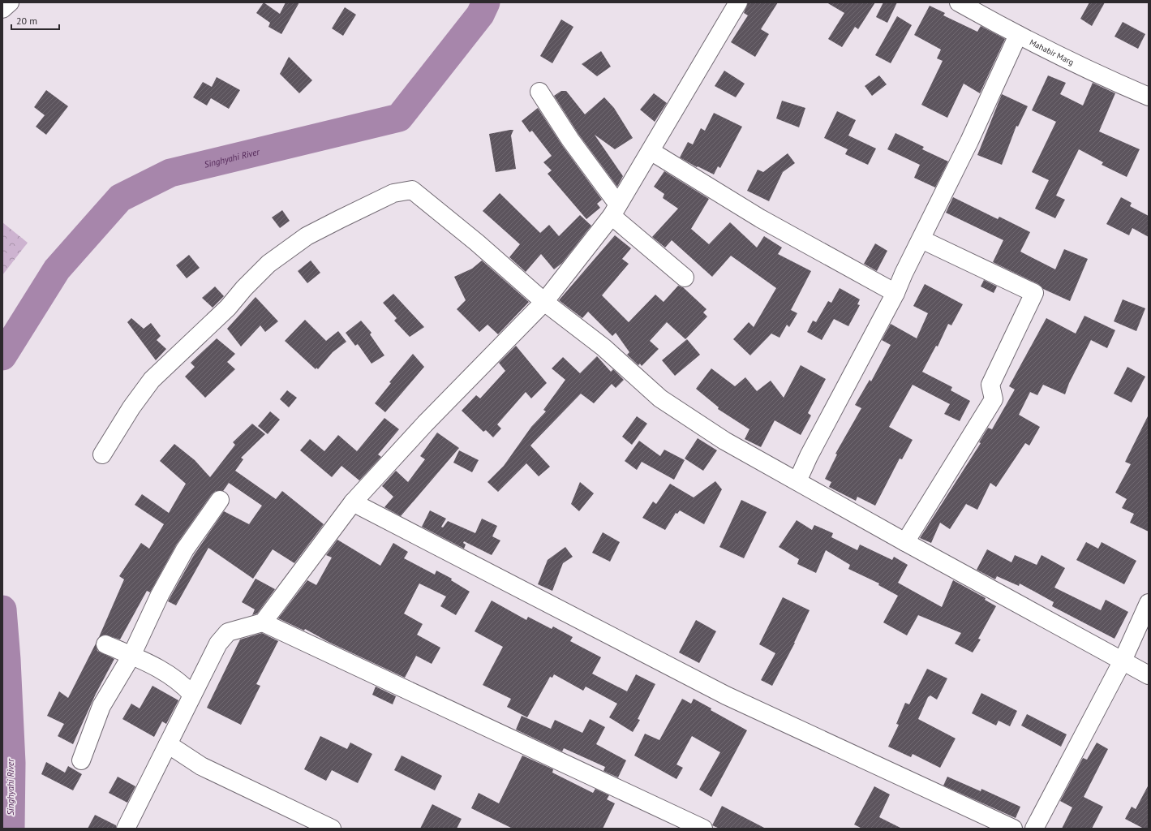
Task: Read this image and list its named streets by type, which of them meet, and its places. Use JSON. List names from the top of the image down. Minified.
{"streets":{"street":["Mahabir Marg"]},"water":["Singhyahi River"],"scale_bar":"20 m"}
